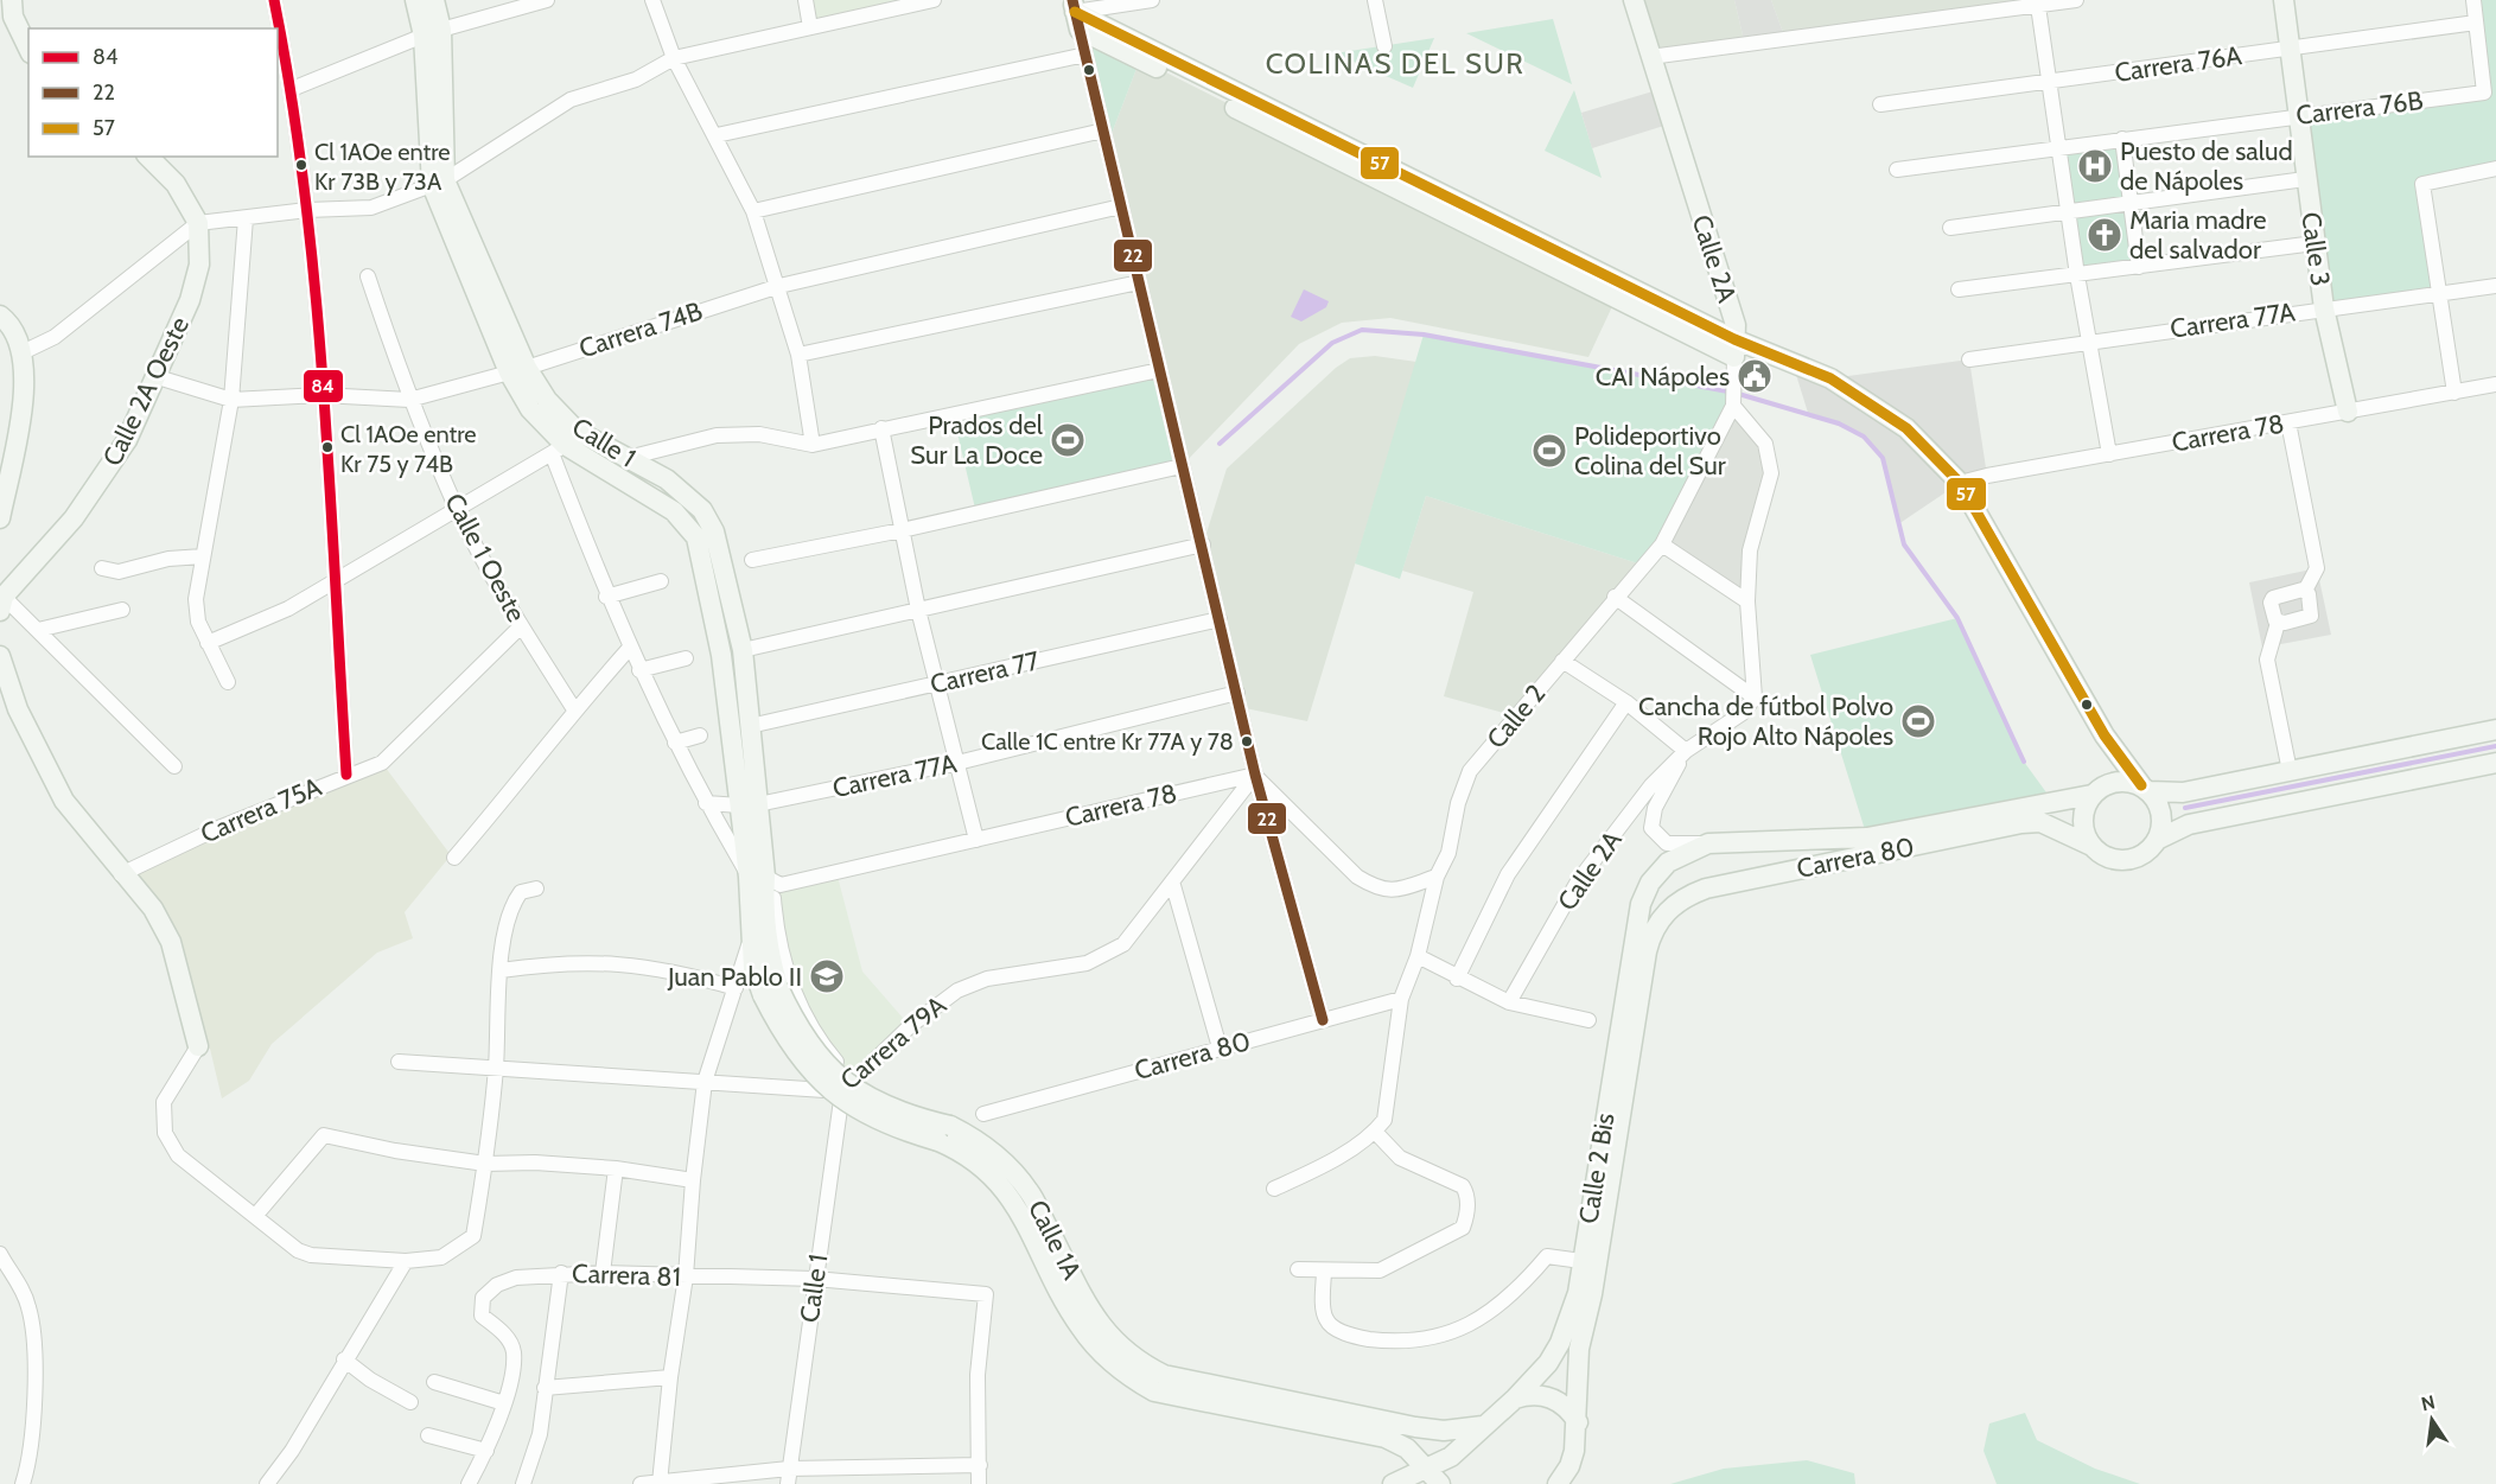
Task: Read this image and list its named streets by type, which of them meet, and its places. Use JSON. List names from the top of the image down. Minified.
{"streets":{"street":["Carrera 76A","Carrera 76B","Calle 3","Calle 2A","Carrera 77A","Carrera 74B","Calle 2A Oeste","Carrera 78","Calle 1","Calle 1 Oeste","Carrera 77","Calle 2","Carrera 75A","Carrera 80","Carrera 79A","Calle 2 Bis","Calle 1A","Carrera 81"]},"crossings":[["Carrera 76A","Carrera 76B"],["Carrera 76A","Calle 3"],["Carrera 76B","Calle 3"],["Calle 3","Carrera 77A"],["Calle 3","Carrera 78"],["Calle 2A","Carrera 78"],["Calle 2A","Calle 2"],["Calle 2A","Carrera 80"],["Calle 2A","Calle 2 Bis"],["Carrera 77A","Calle 1"],["Carrera 74B","Calle 2A Oeste"],["Carrera 74B","Calle 1"],["Carrera 74B","Calle 1 Oeste"],["Carrera 78","Calle 1"],["Carrera 78","Carrera 79A"],["Carrera 78","Calle 1A"],["Calle 1","Carrera 77"],["Calle 1","Carrera 79A"],["Calle 1","Calle 1A"],["Calle 1","Carrera 81"],["Calle 1 Oeste","Carrera 75A"],["Calle 2","Carrera 80"],["Carrera 80","Calle 2 Bis"],["Calle 2 Bis","Calle 1A"]],"districts":["COLINAS DEL SUR"],"places":{"other":["Cl 1AOe entre Kr 73B y 73A","Cl 1AOe entre Kr 75 y 74B","Calle 1C entre Kr 77A y 78"],"hospital":["Puesto de salud de Nápoles"],"church":["Maria madre del salvador"],"public building":["CAI Nápoles"],"sports":["Prados del Sur La Doce","Polideportivo Colina del Sur","Cancha de fútbol Polvo Rojo Alto Nápoles"],"school or university":["Juan Pablo II"]},"lines":["transit line 84","transit line 22","transit line 57"],"legend":["84","22","57"],"north":"top"}
